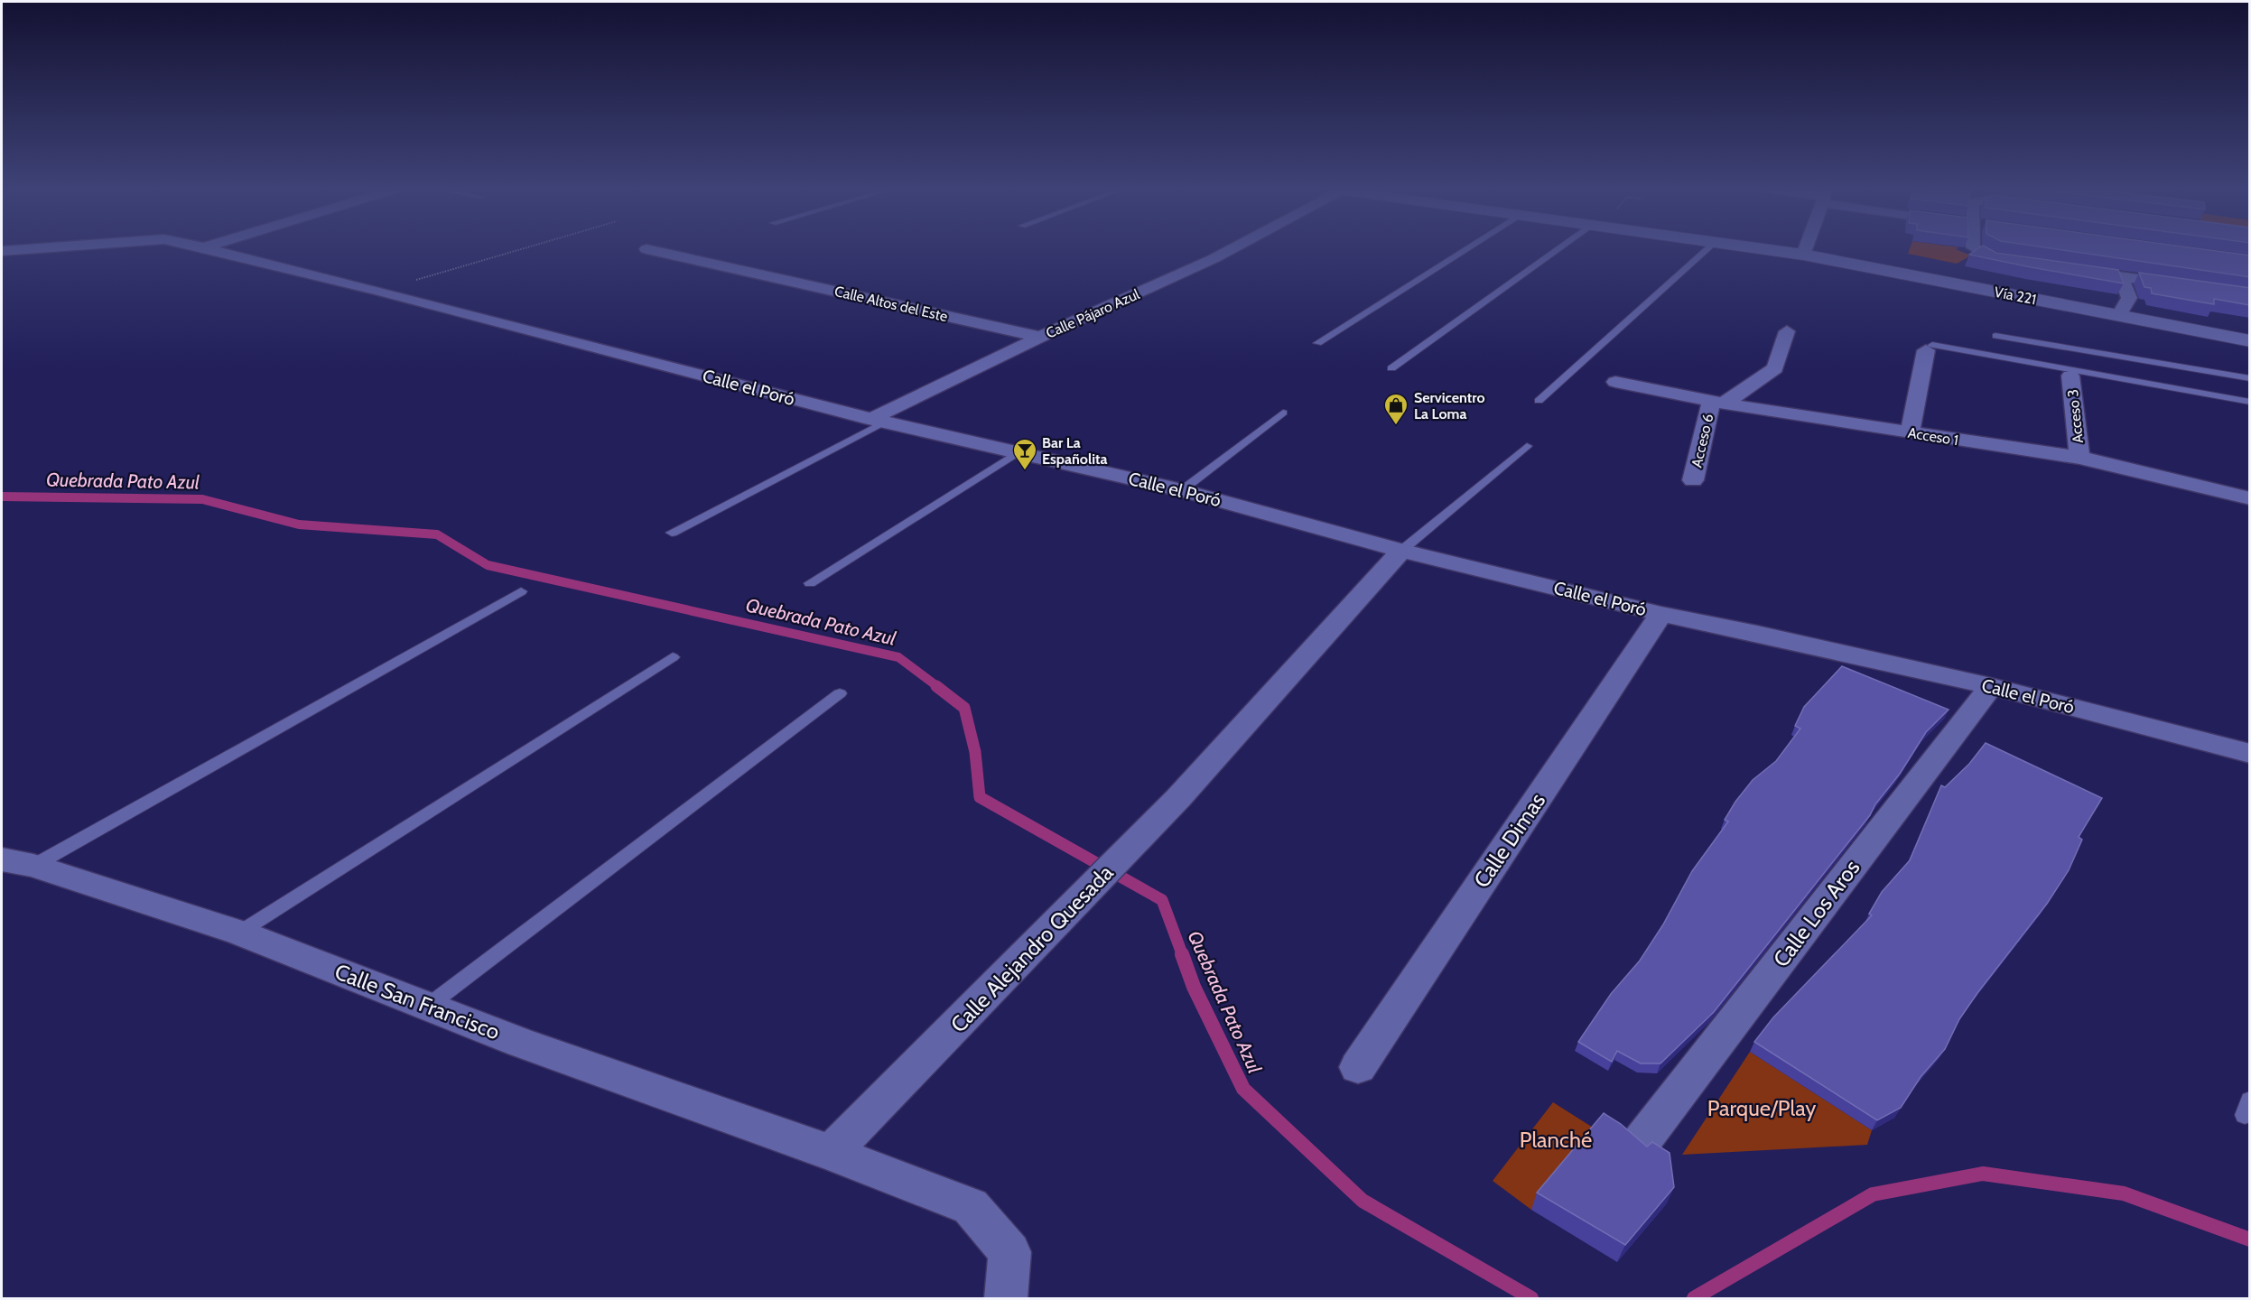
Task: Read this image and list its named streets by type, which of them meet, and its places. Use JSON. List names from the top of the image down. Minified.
{"streets":{"main road":["Vía 221"],"street":["Calle Altos del Este","Calle Pájaro Azul","Calle el Poró","Acceso 3","Acceso 1","Acceso 6","Calle Dimas","Calle Los Aros","Calle Alejandro Quesada","Calle San Francisco"]},"crossings":[["Calle Altos del Este","Calle Pájaro Azul"],["Calle Pájaro Azul","Calle el Poró"],["Calle el Poró","Calle Dimas"],["Calle el Poró","Calle Los Aros"],["Calle el Poró","Calle Alejandro Quesada"],["Acceso 3","Acceso 1"],["Acceso 1","Acceso 6"],["Calle Alejandro Quesada","Calle San Francisco"]],"water":["Quebrada Pato Azul"],"parks":["Parque/Play","Planché"],"places":{"shop":["Servicentro La Loma"],"bar":["Bar La Españolita"]}}
